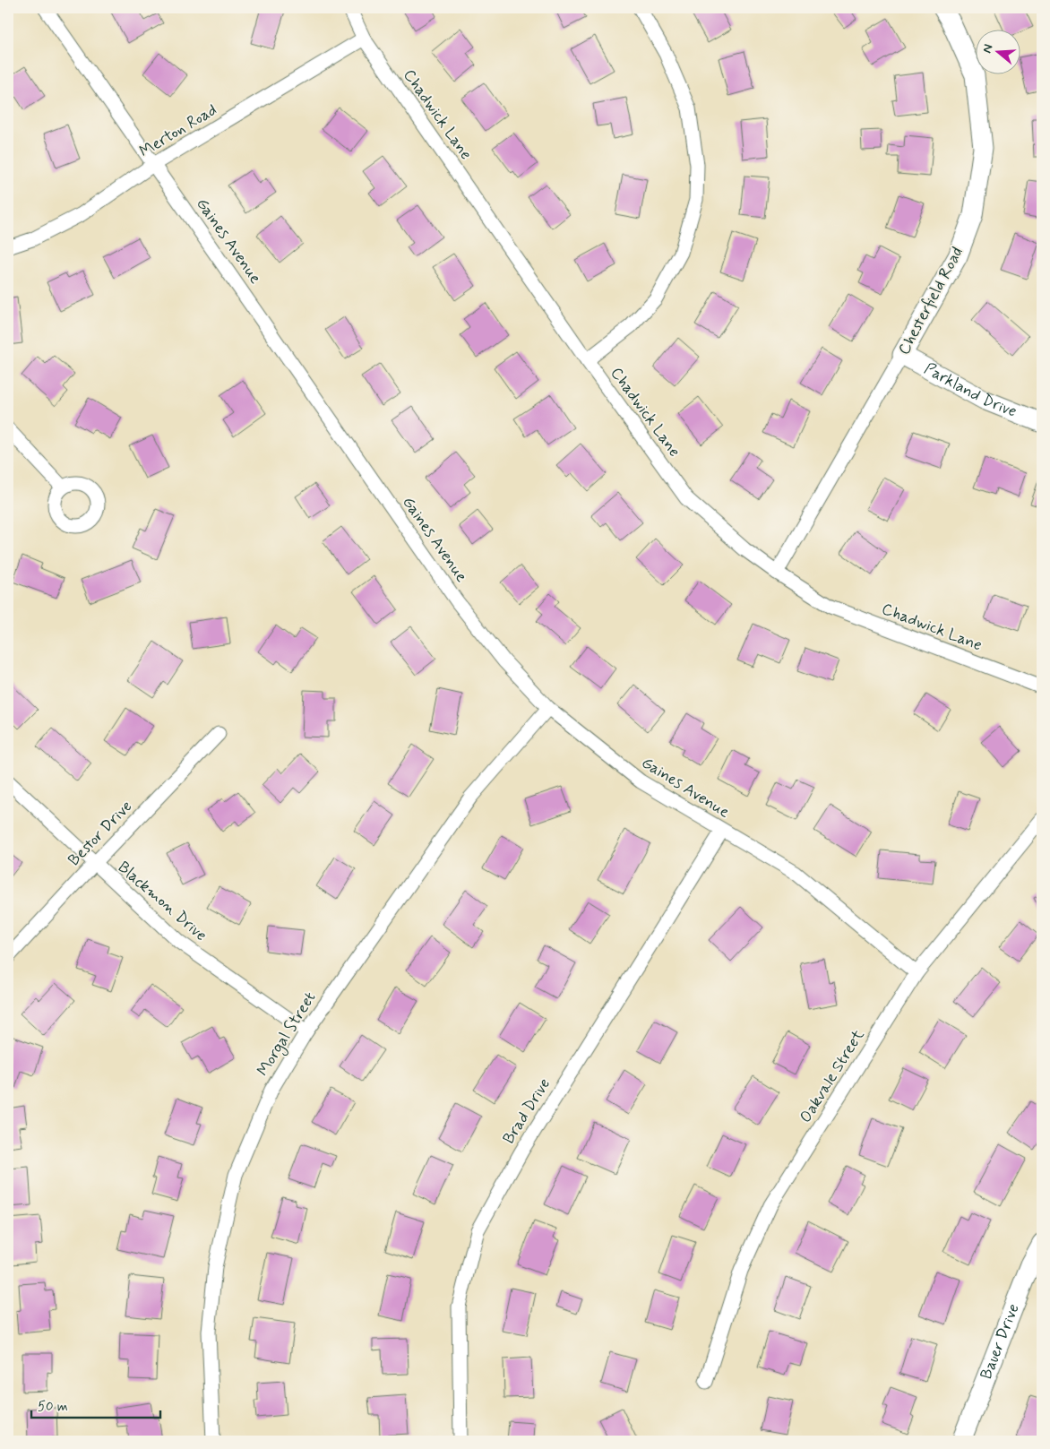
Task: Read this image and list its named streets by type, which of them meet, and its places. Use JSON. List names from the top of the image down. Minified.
{"streets":{"street":["Chadwick Lane","Merton Road","Gaines Avenue","Chesterfield Road","Parkland Drive","Bestor Drive","Blackmon Drive","Morgal Street","Oakvale Street","Brad Drive","Bauer Drive"]},"crossings":[["Chadwick Lane","Merton Road"],["Chadwick Lane","Chesterfield Road"],["Merton Road","Gaines Avenue"],["Gaines Avenue","Morgal Street"],["Gaines Avenue","Oakvale Street"],["Gaines Avenue","Brad Drive"],["Chesterfield Road","Parkland Drive"],["Bestor Drive","Blackmon Drive"],["Blackmon Drive","Morgal Street"]],"scale_bar":"50 m","north":"left"}
